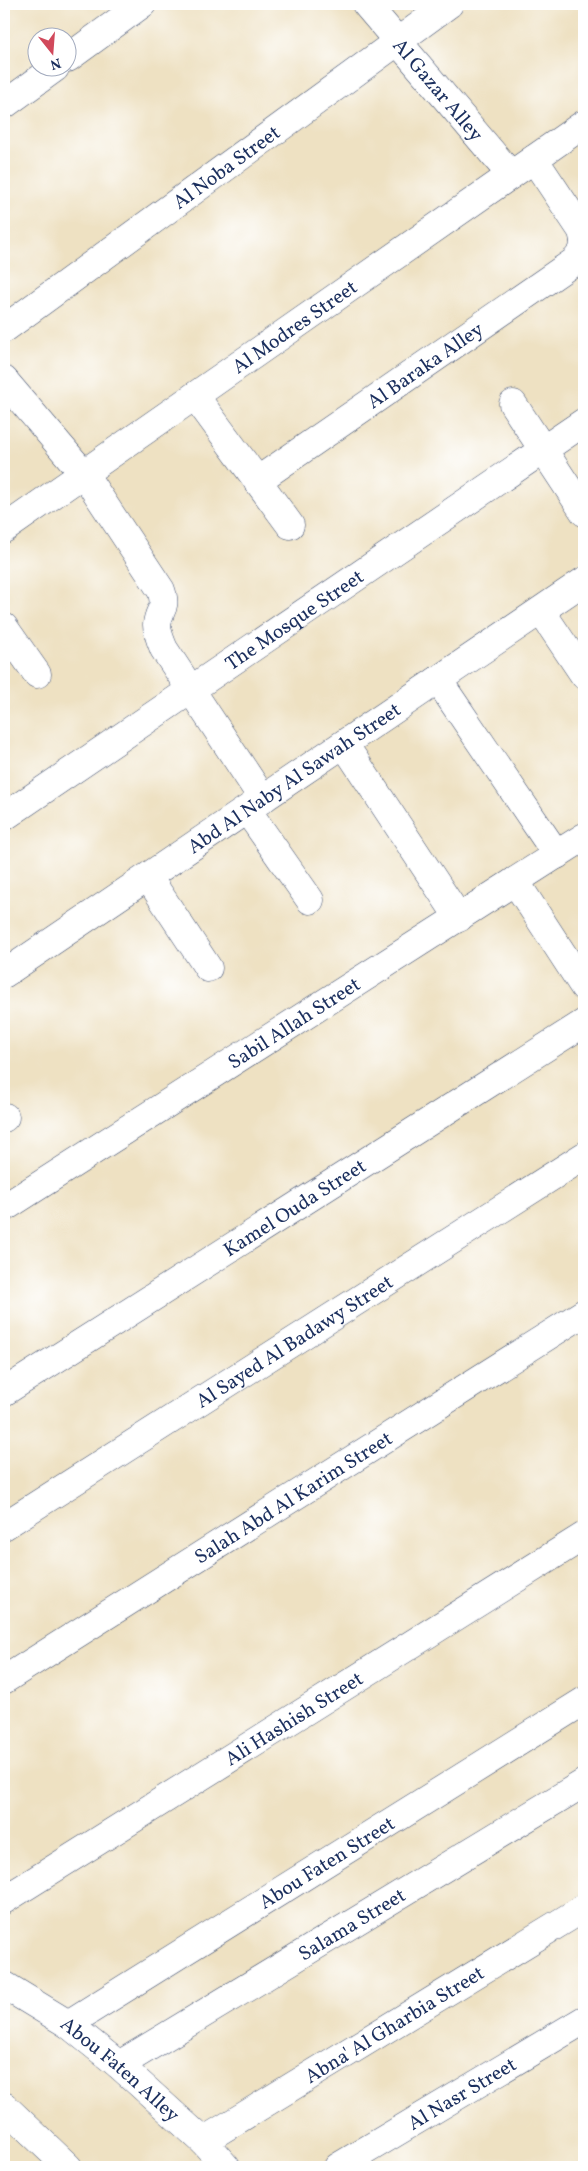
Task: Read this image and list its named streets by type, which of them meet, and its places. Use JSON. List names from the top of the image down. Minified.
{"streets":{"street":["Al Gazar Alley","Al Noba Street","Al Modres Street","Al Baraka Alley","The Mosque Street","Abd Al Naby Al Sawah Street","Sabil Allah Street","Kamel Ouda Street","Al Sayed Al Badawy Street","Salah Abd Al Karim Street","Ali Hashish Street","Abou Faten Street","Salama Street","Abna' Al Gharbia Street","Abou Faten Alley","Al Nasr Street"]},"crossings":[["Al Gazar Alley","Al Noba Street"],["Al Gazar Alley","Al Modres Street"],["Al Modres Street","Al Baraka Alley"],["Abou Faten Street","Abou Faten Alley"],["Salama Street","Abou Faten Alley"],["Abna' Al Gharbia Street","Abou Faten Alley"]],"north":"bottom"}
